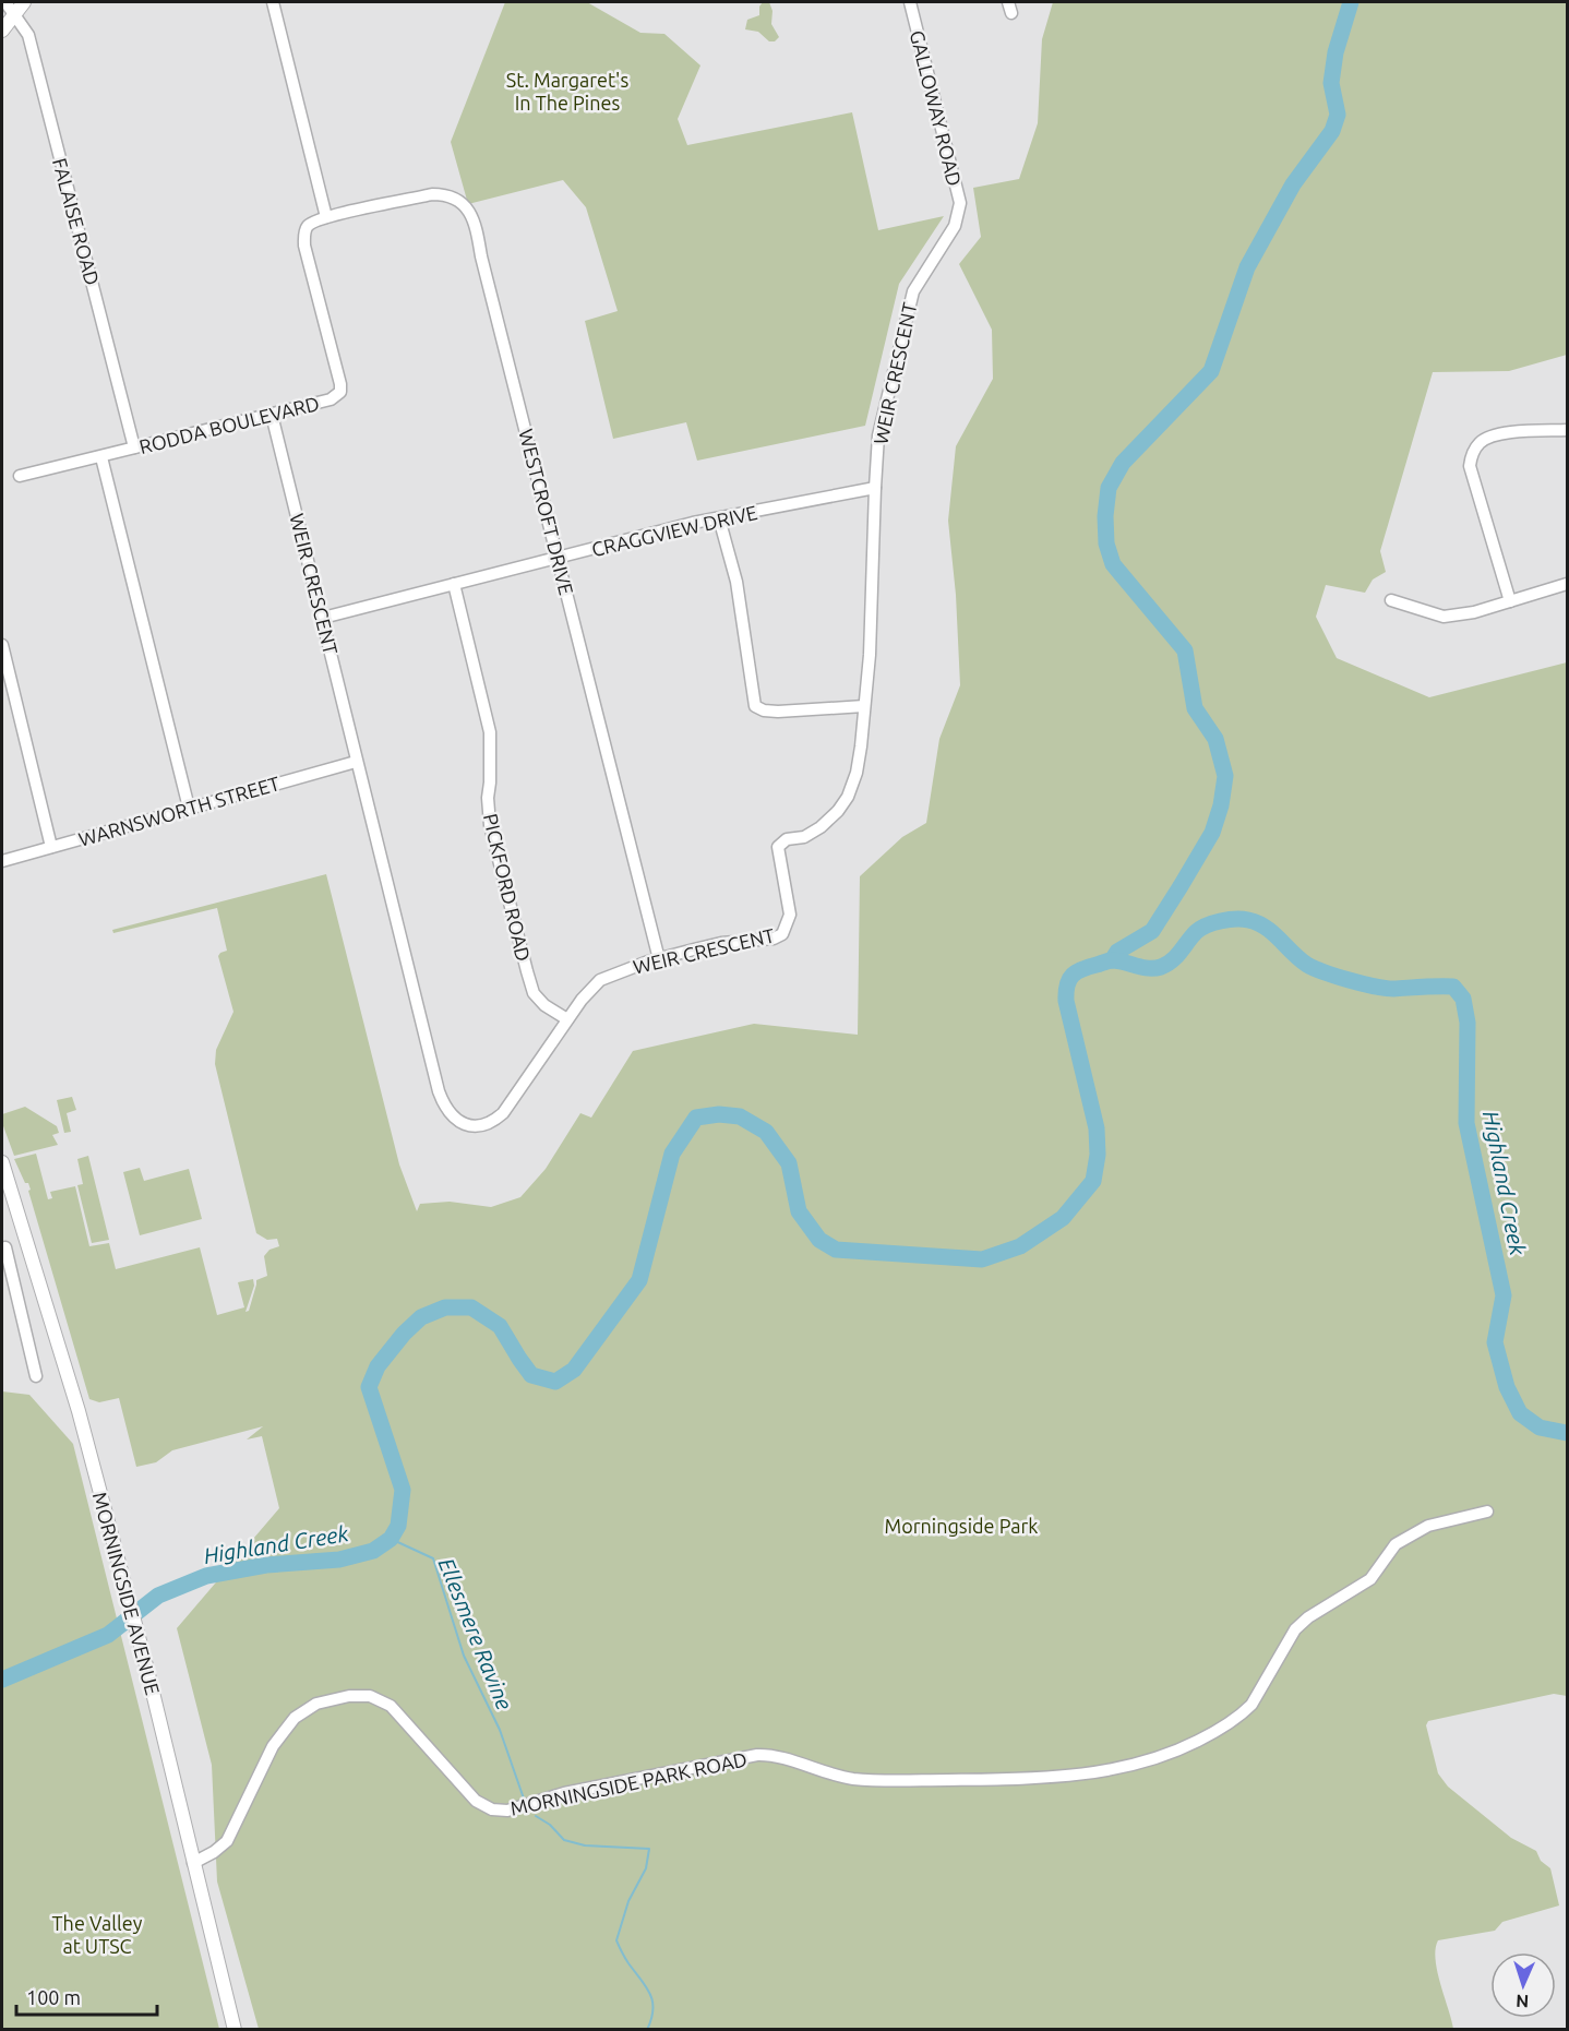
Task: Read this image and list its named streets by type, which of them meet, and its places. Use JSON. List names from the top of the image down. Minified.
{"streets":{"main road":["MORNINGSIDE AVENUE"],"street":["GALLOWAY ROAD","FALAISE ROAD","WEIR CRESCENT","RODDA BOULEVARD","WESTCROFT DRIVE","CRAGGVIEW DRIVE","WARNSWORTH STREET","PICKFORD ROAD","MORNINGSIDE PARK ROAD"]},"crossings":[["GALLOWAY ROAD","WEIR CRESCENT"],["FALAISE ROAD","RODDA BOULEVARD"],["WEIR CRESCENT","RODDA BOULEVARD"],["WEIR CRESCENT","WESTCROFT DRIVE"],["WEIR CRESCENT","CRAGGVIEW DRIVE"],["WEIR CRESCENT","WARNSWORTH STREET"],["WEIR CRESCENT","PICKFORD ROAD"],["RODDA BOULEVARD","WESTCROFT DRIVE"],["WESTCROFT DRIVE","CRAGGVIEW DRIVE"],["CRAGGVIEW DRIVE","PICKFORD ROAD"],["MORNINGSIDE AVENUE","MORNINGSIDE PARK ROAD"]],"water":["Highland Creek","Ellesmere Ravine"],"parks":["St. Margaret's In The Pines","Morningside Park","The Valley at UTSC"],"scale_bar":"100 m","north":"bottom"}
